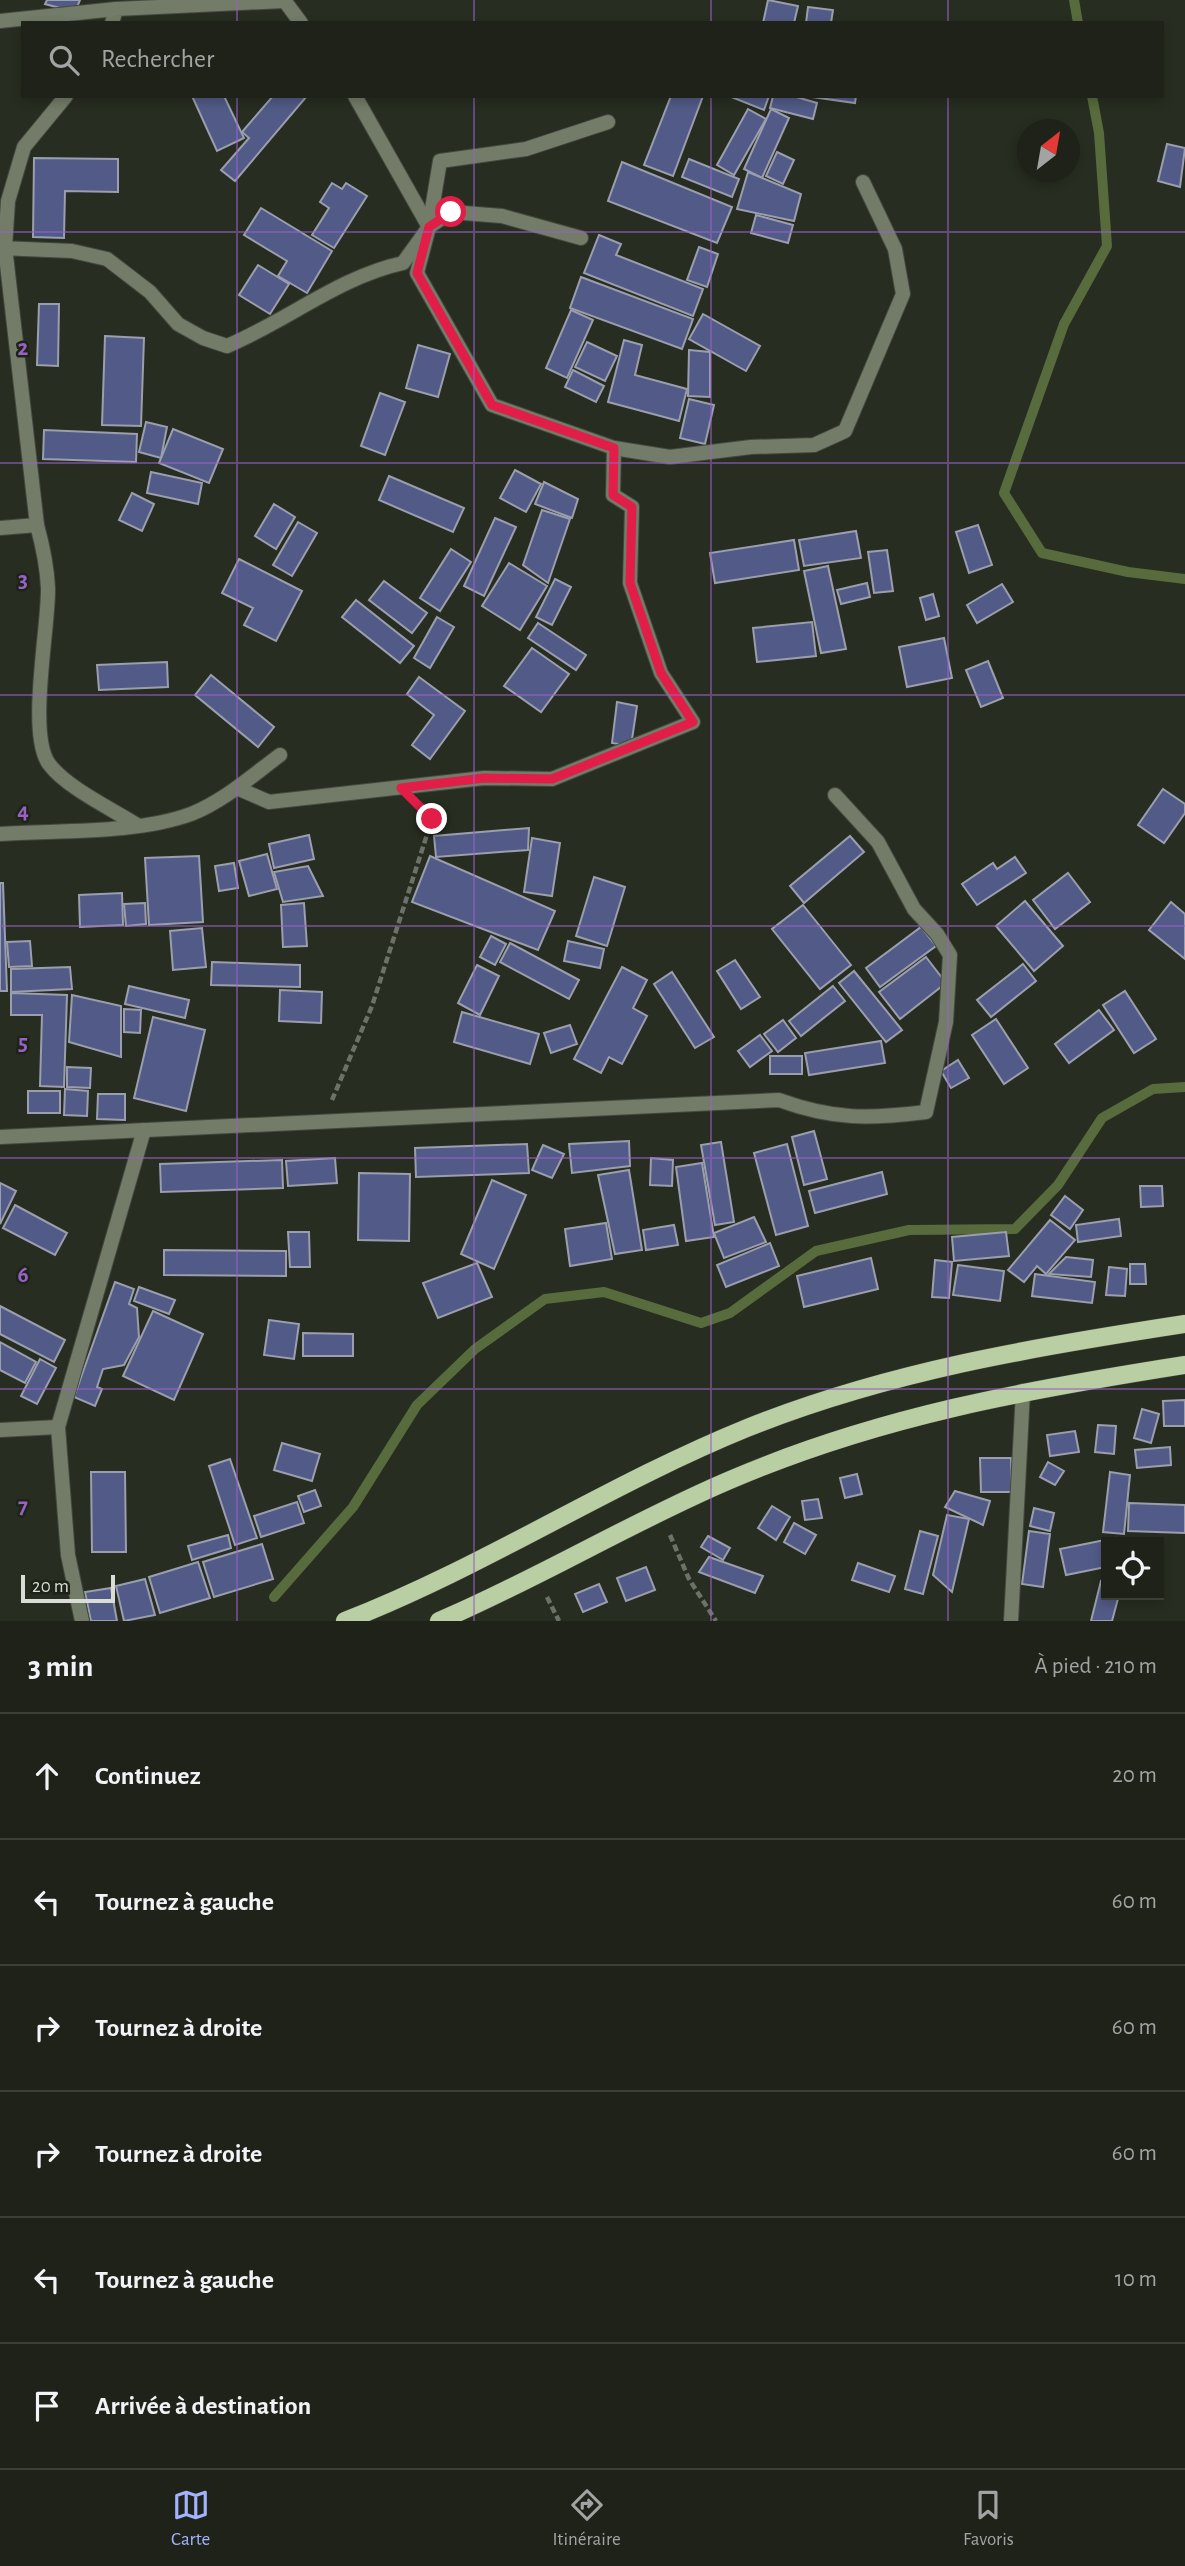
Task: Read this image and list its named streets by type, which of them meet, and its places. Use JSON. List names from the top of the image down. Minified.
{"scale_bar":"20 m","north":"top right","page":{"search":"Rechercher","scale":"20 m","heading":["3 min","À pied · 210 m"],"list":[["Continuez","20 m"],["Tournez à gauche","60 m"],["Tournez à droite","60 m"],["Tournez à droite","60 m"],["Tournez à gauche","10 m"],"Arrivée à destination"],"nav":["Carte","Itinéraire","Favoris"]},"grid":{"rows":["2","3","4","5","6","7"]}}
